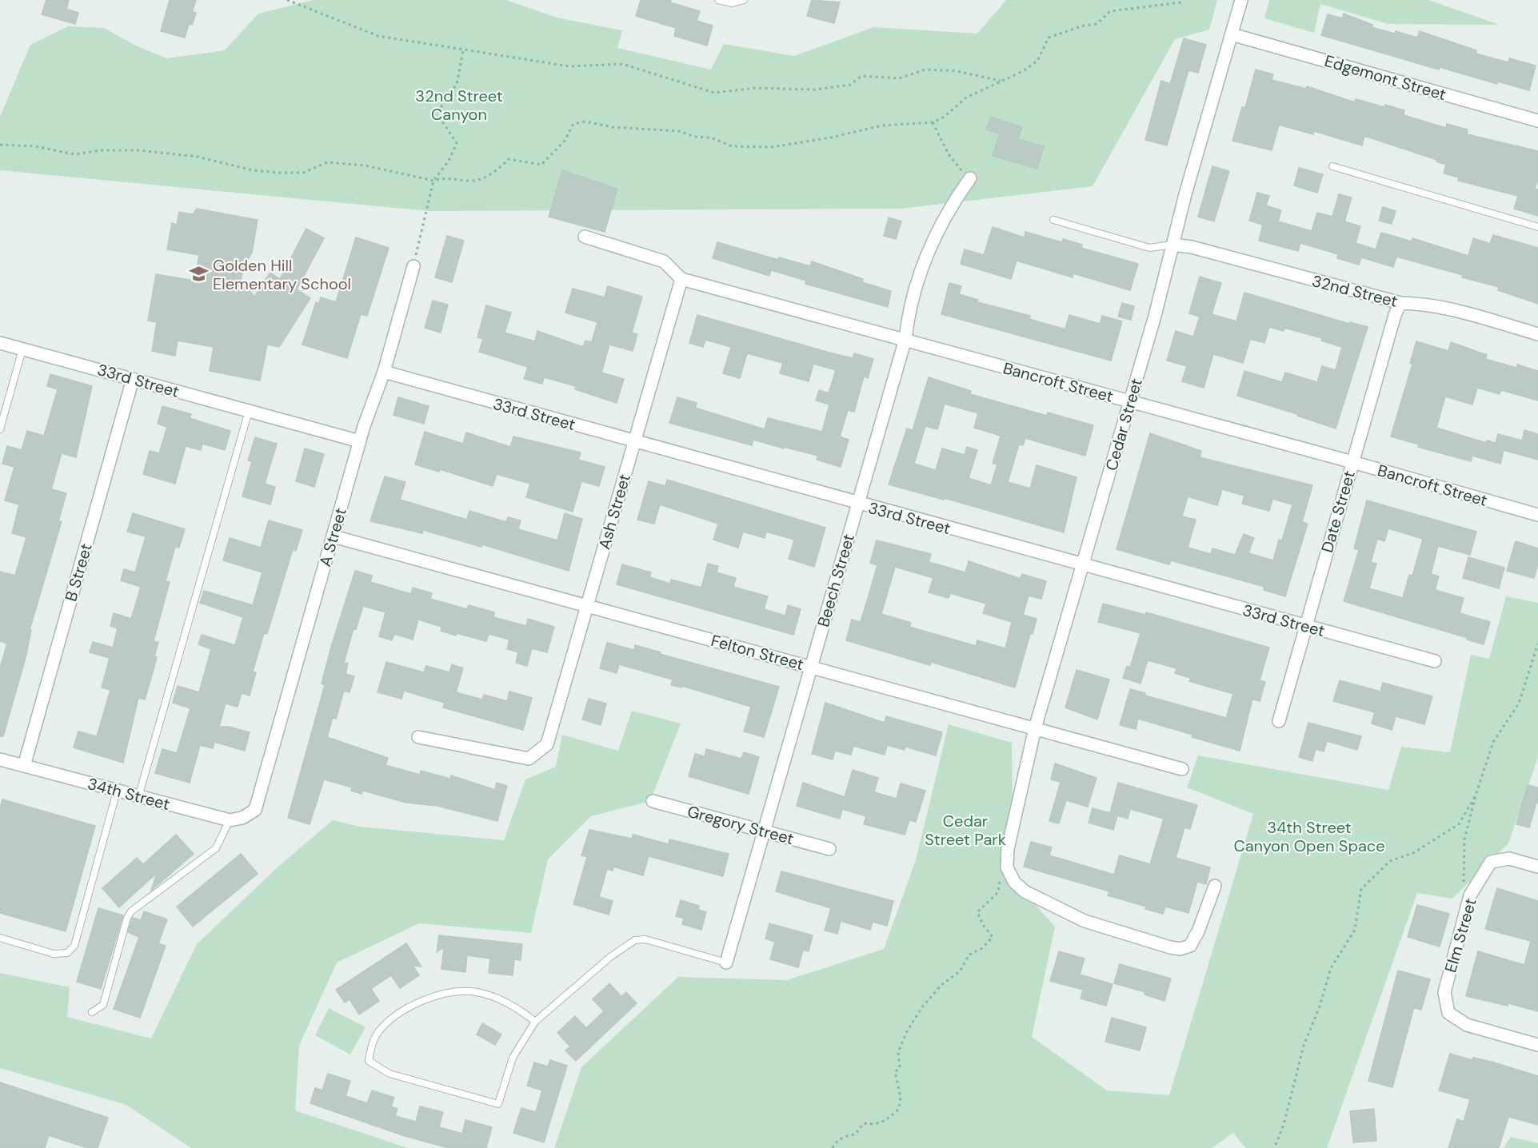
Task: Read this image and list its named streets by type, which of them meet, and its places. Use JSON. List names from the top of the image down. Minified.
{"streets":{"street":["Edgemont Street","32nd Street","33rd Street","Bancroft Street","Cedar Street","Ash Street","Date Street","A Street","B Street","Beech Street","Felton Street","34th Street","Gregory Street","Elm Street"]},"crossings":[["Edgemont Street","Cedar Street"],["32nd Street","Cedar Street"],["32nd Street","Date Street"],["33rd Street","Cedar Street"],["33rd Street","Ash Street"],["33rd Street","Date Street"],["33rd Street","A Street"],["33rd Street","B Street"],["33rd Street","Beech Street"],["Bancroft Street","Cedar Street"],["Bancroft Street","Ash Street"],["Bancroft Street","Date Street"],["Bancroft Street","Beech Street"],["Cedar Street","Felton Street"],["Ash Street","Felton Street"],["A Street","Felton Street"],["A Street","34th Street"],["B Street","34th Street"],["Beech Street","Felton Street"],["Beech Street","Gregory Street"]],"parks":["32nd Street Canyon","Cedar Street Park","34th Street Canyon Open Space"],"places":{"school or university":["Golden Hill Elementary School"]}}
